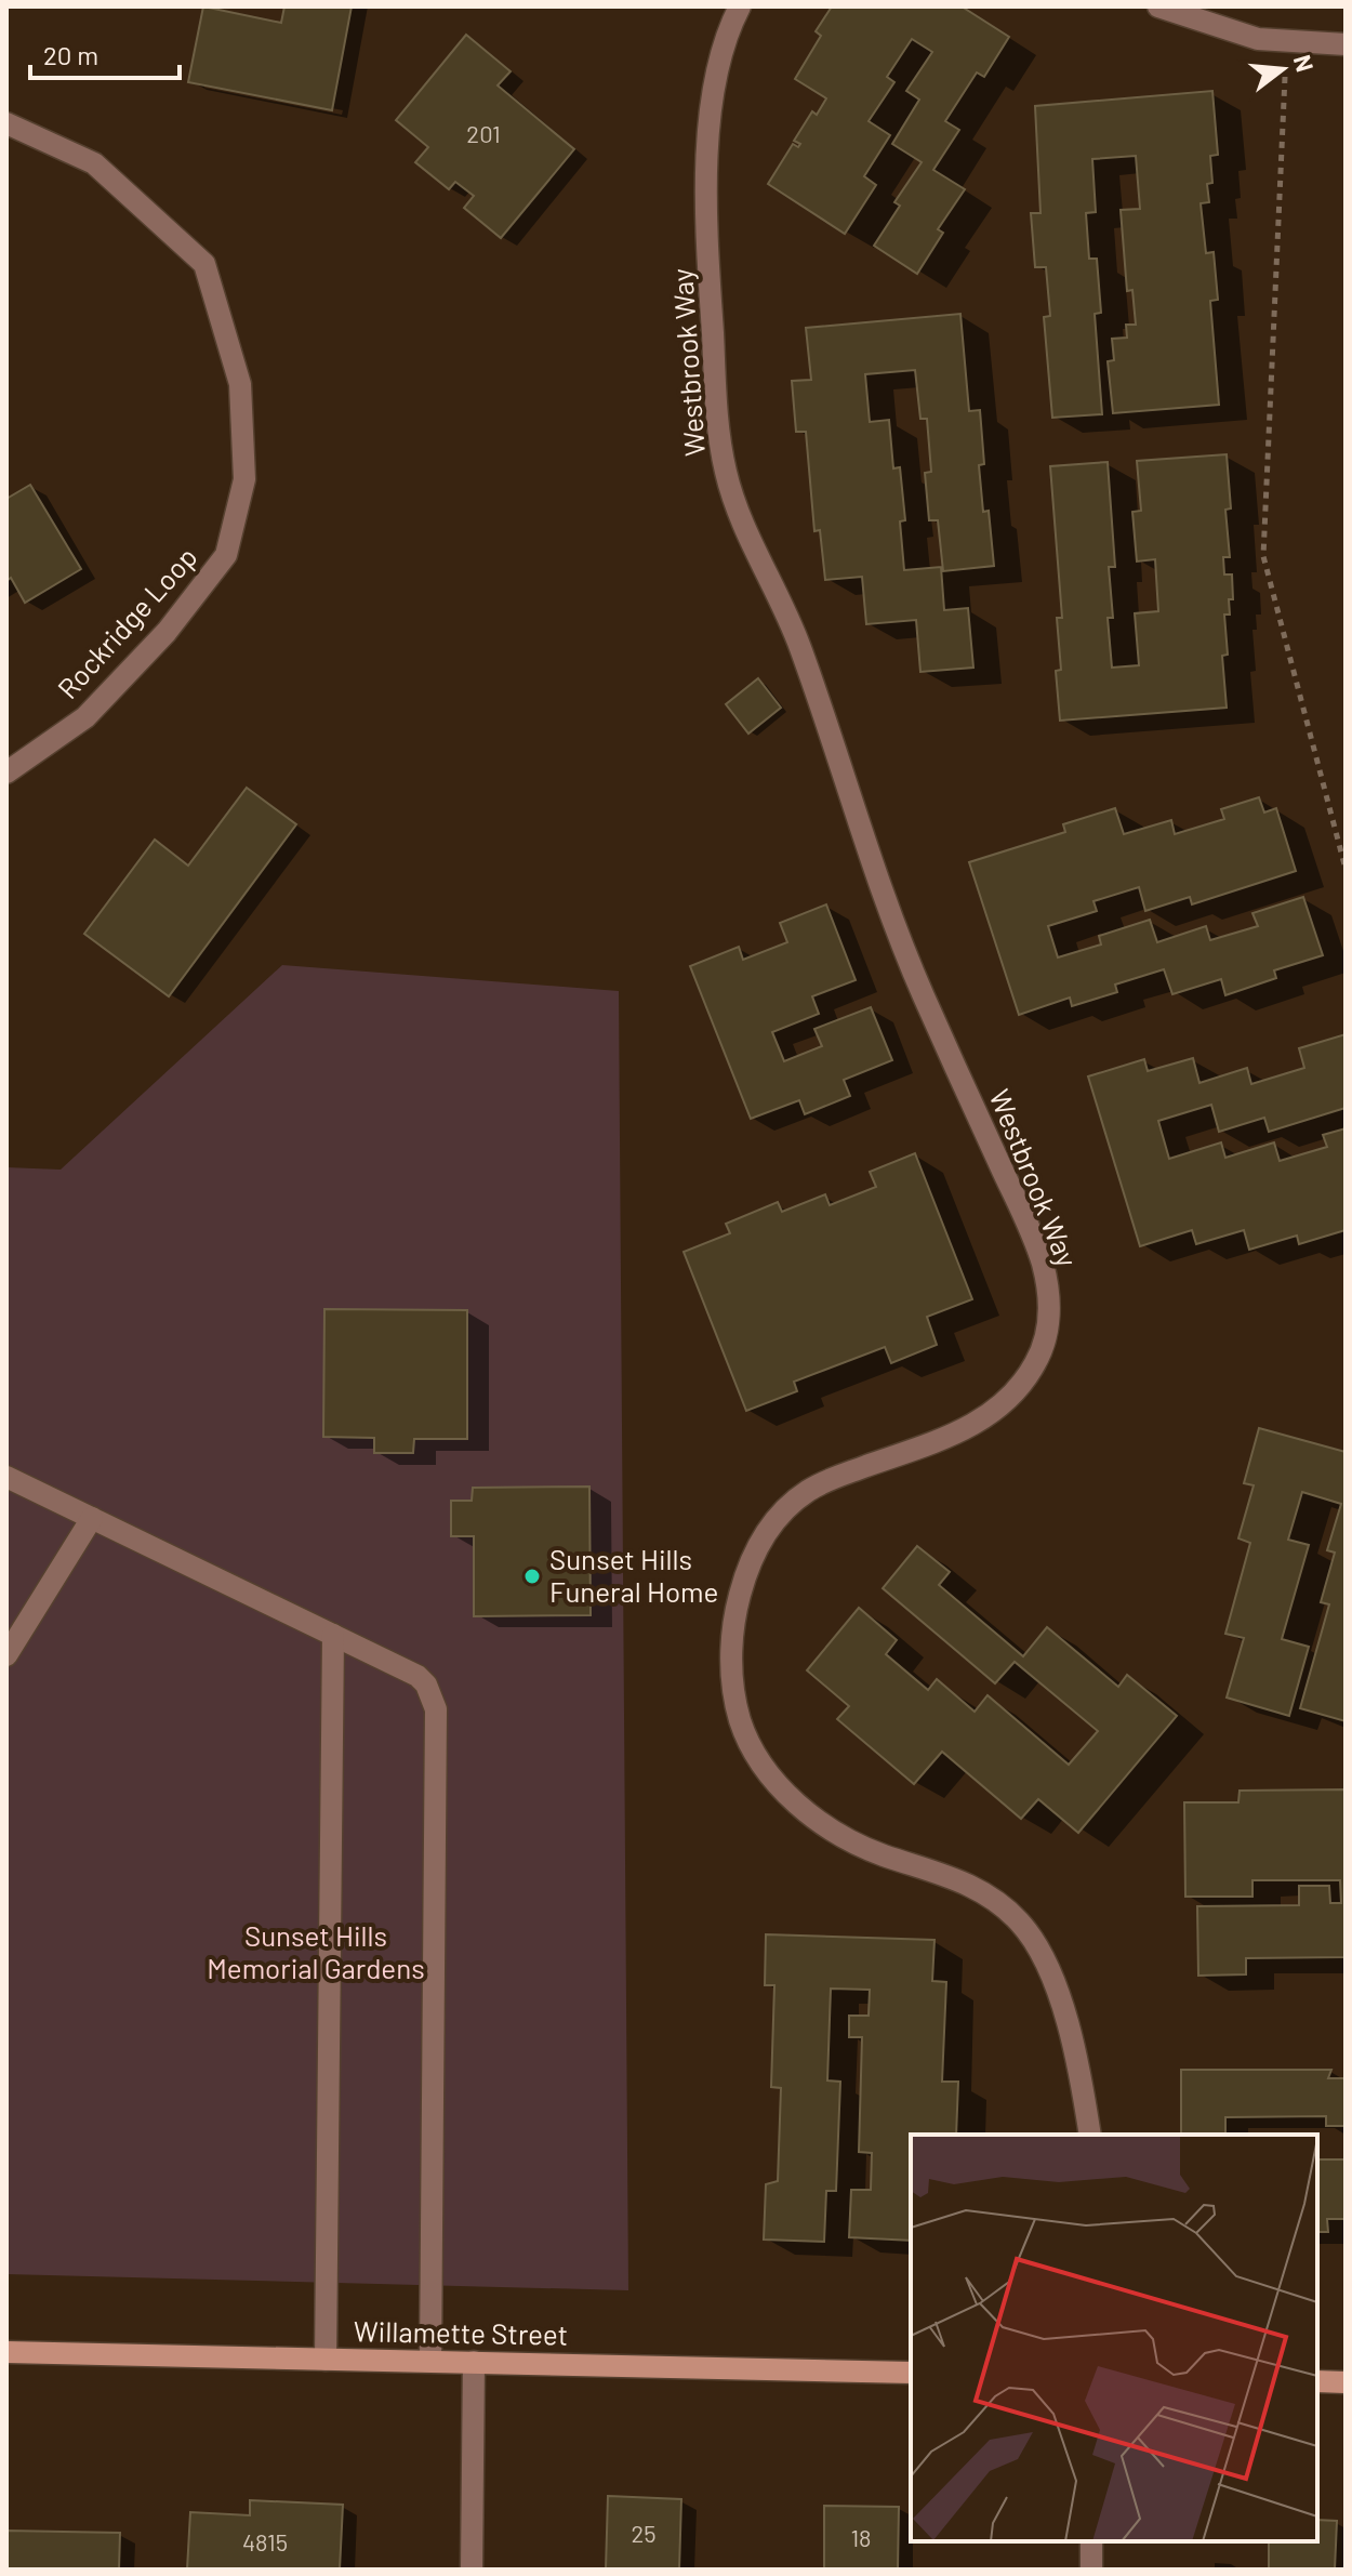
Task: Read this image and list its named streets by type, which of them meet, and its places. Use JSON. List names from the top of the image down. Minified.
{"streets":{"main road":["Willamette Street"],"street":["Westbrook Way","Rockridge Loop"]},"parks":["Sunset Hills Memorial Gardens"],"places":["Sunset Hills Funeral Home"],"house_numbers":["201","25","18","4815"],"scale_bar":"20 m","north":"right"}
